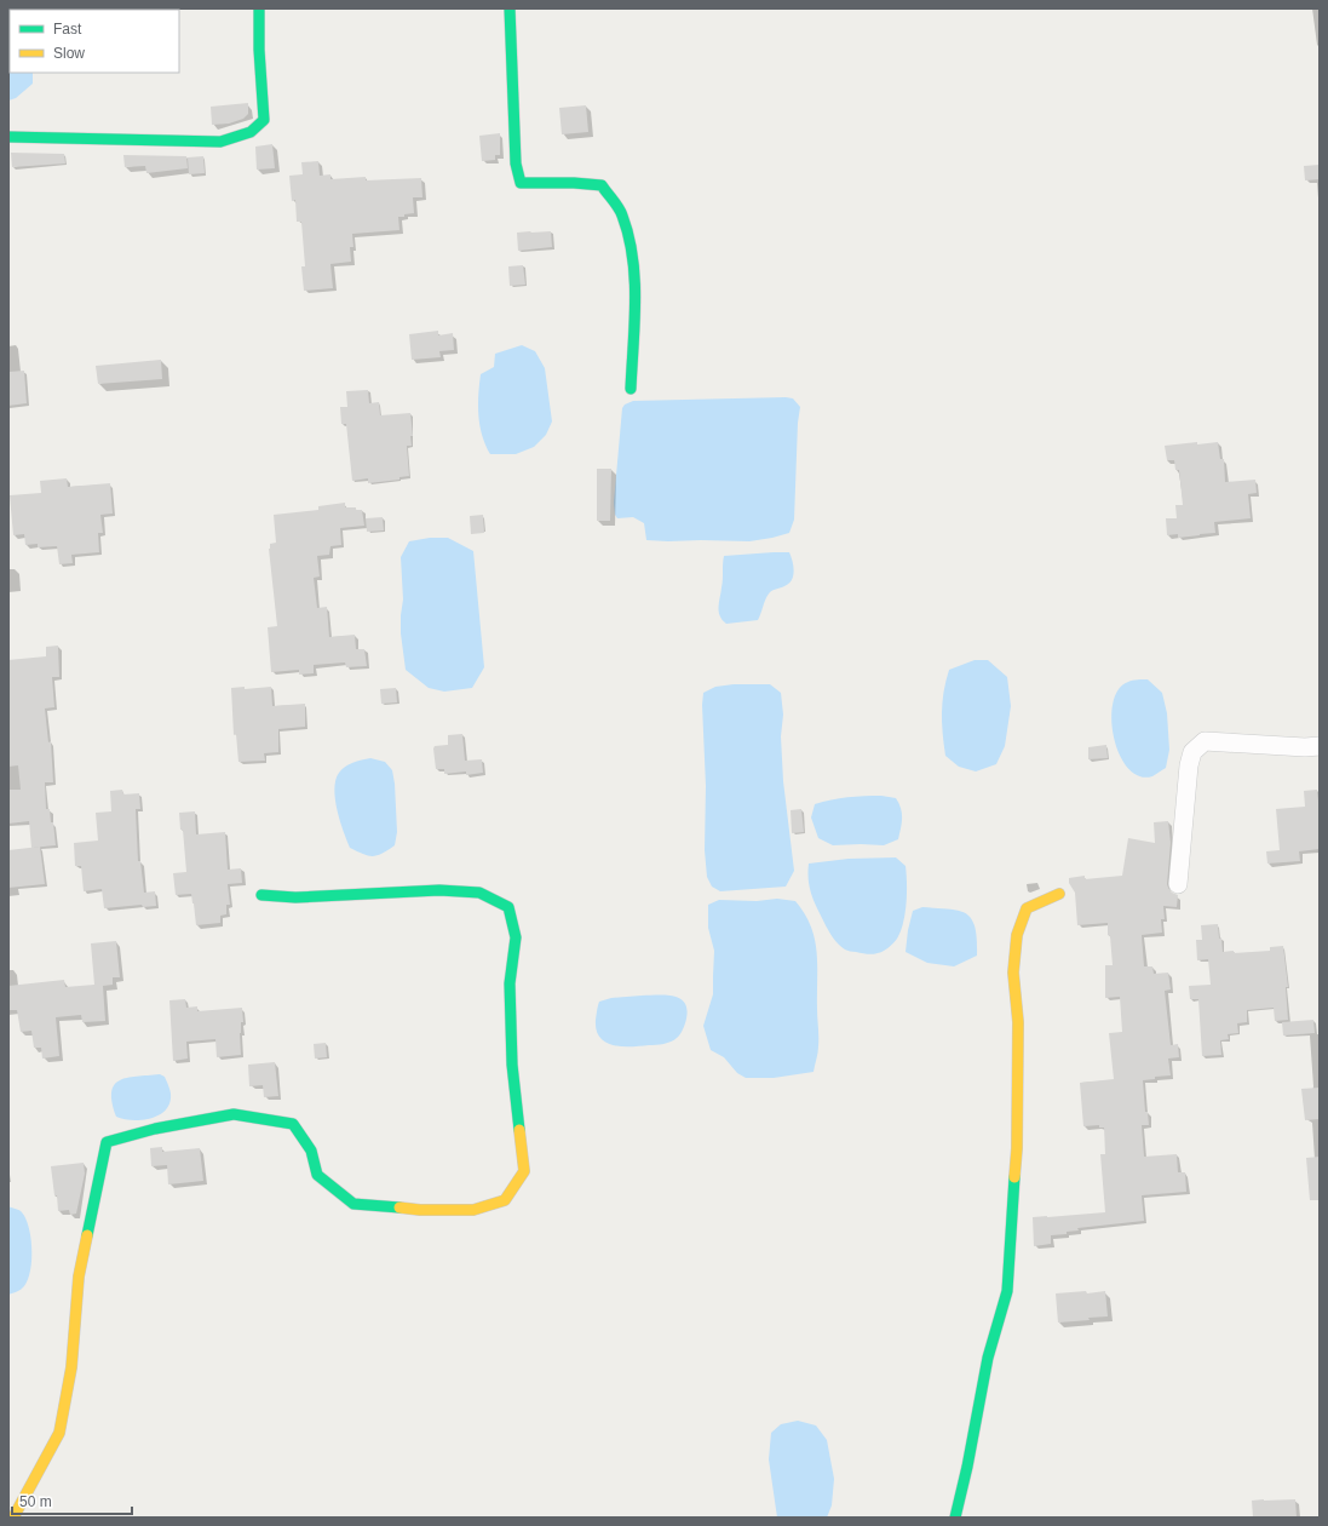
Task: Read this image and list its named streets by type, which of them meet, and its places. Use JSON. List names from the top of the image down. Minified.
{"legend":["Fast","Slow"],"scale_bar":"50 m"}
